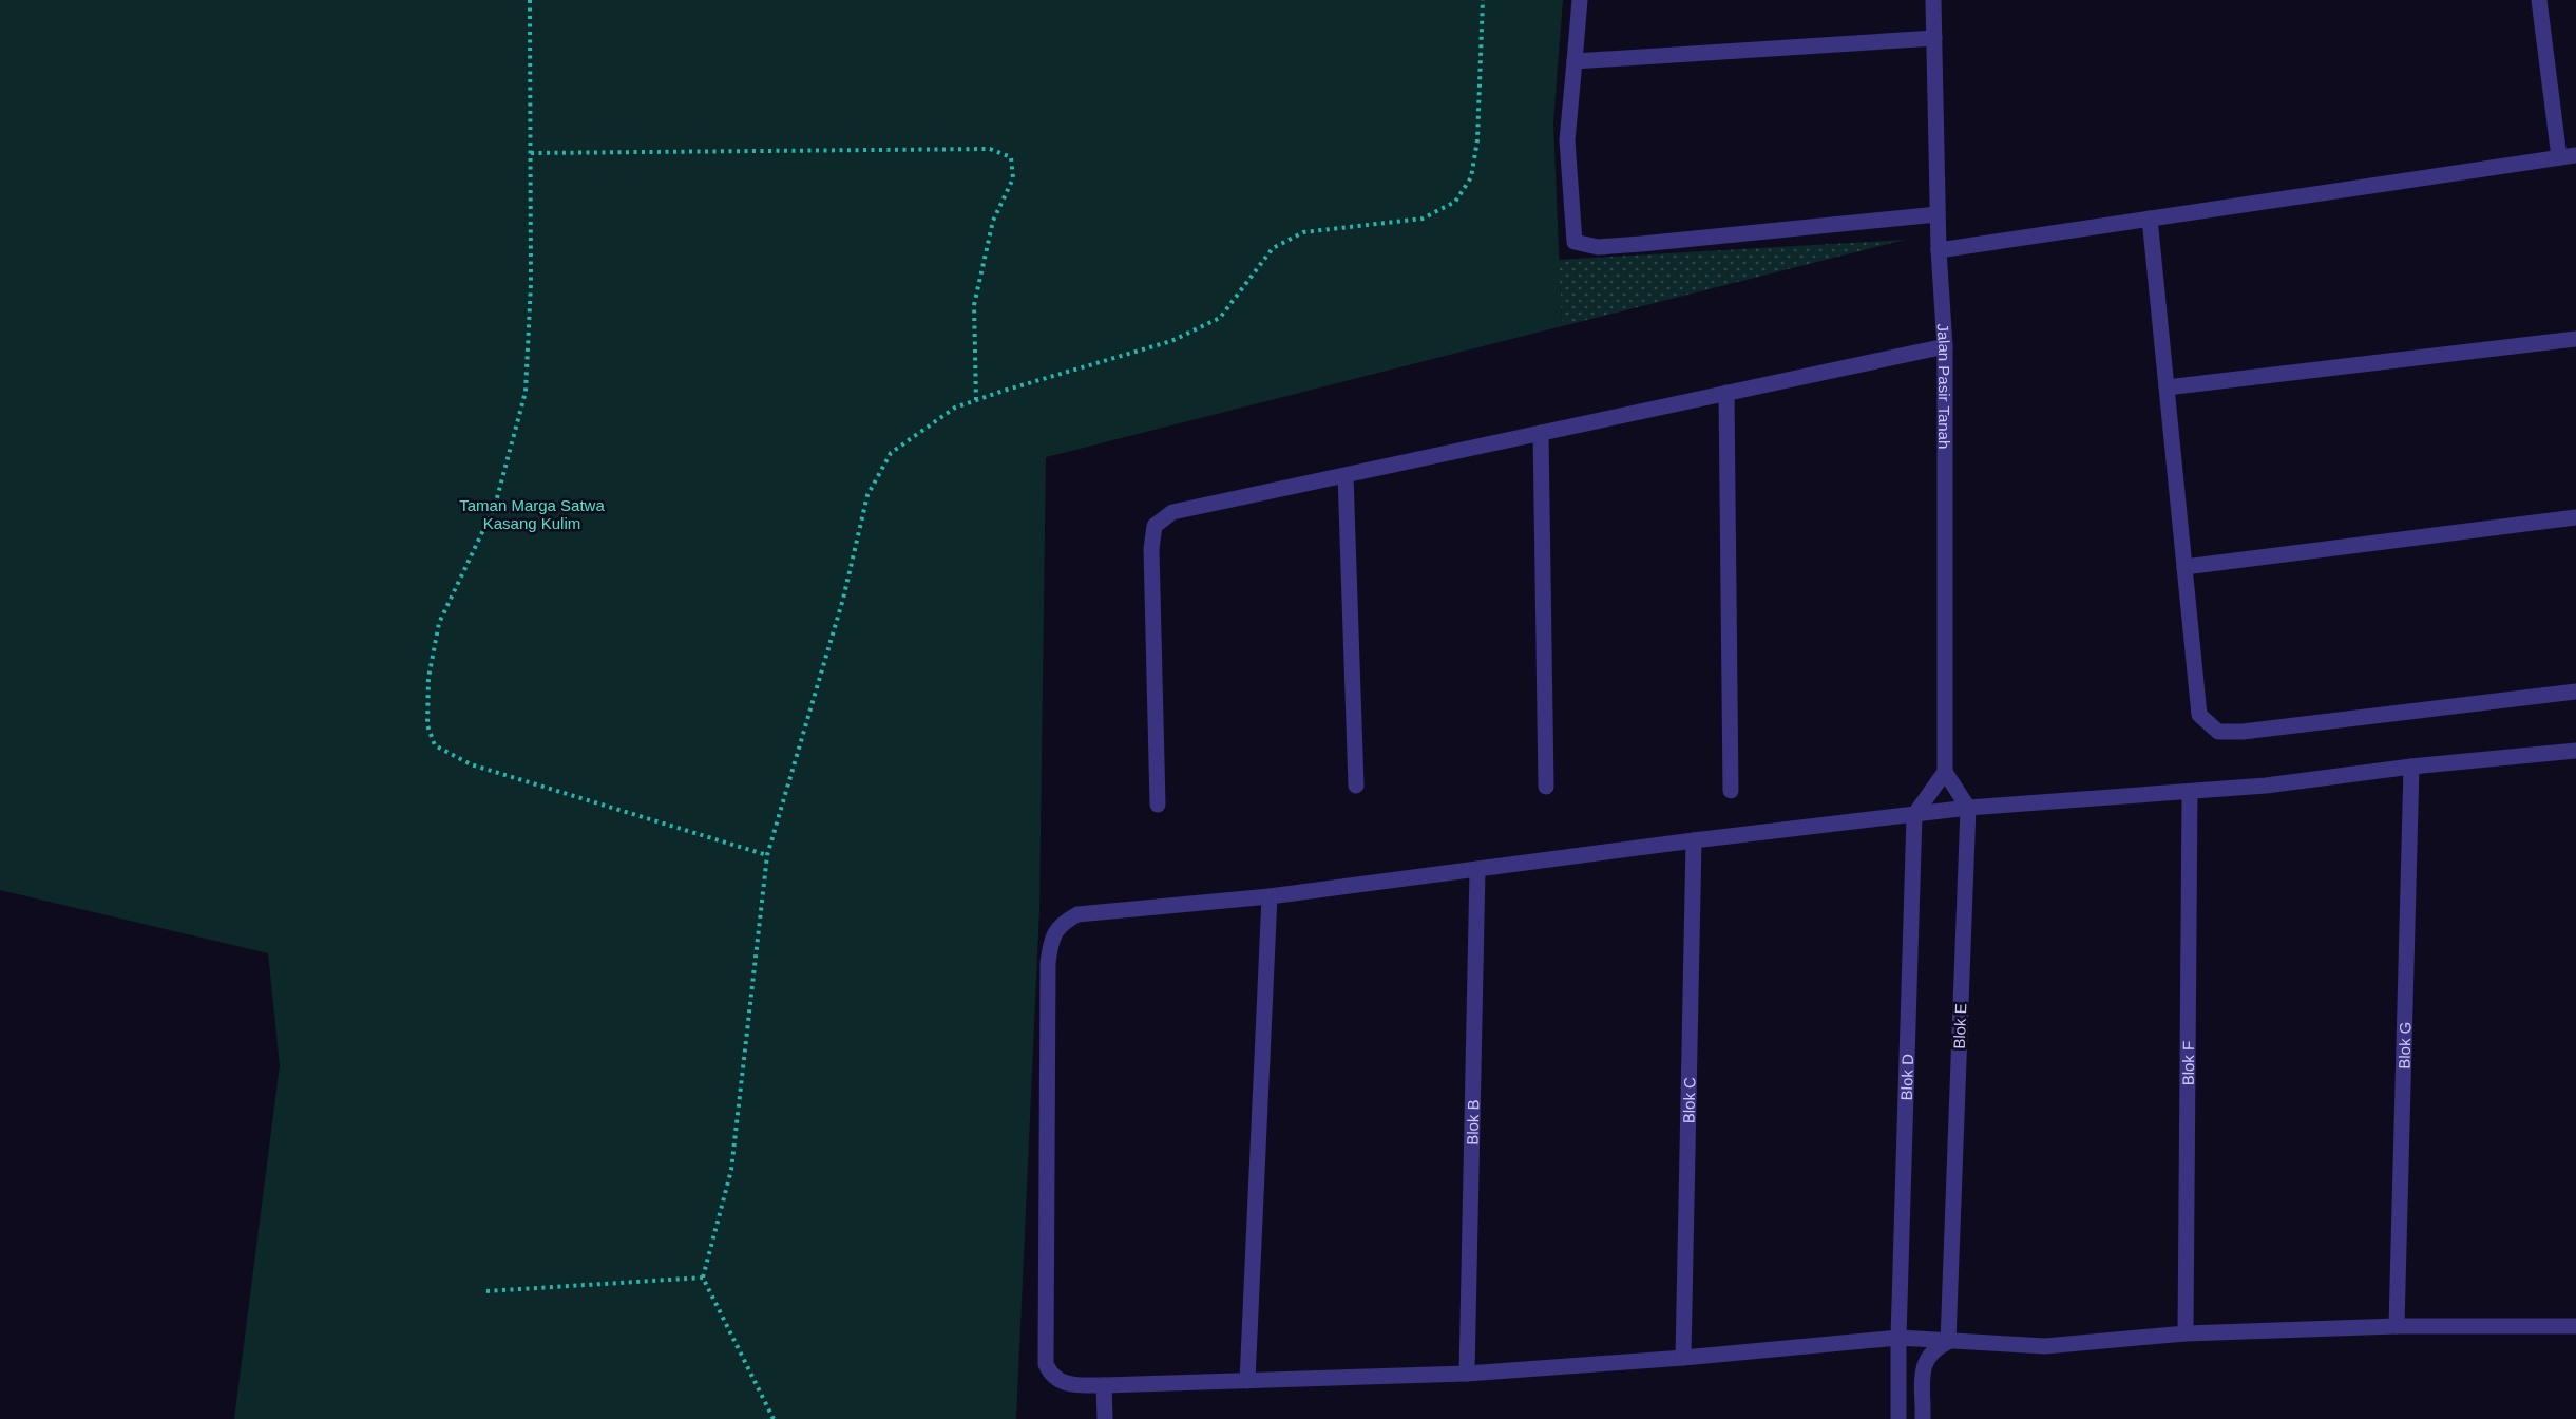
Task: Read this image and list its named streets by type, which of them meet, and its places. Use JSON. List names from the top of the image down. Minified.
{"streets":{"street":["Jalan Pasir Tanah","Blok E","Blok G","Blok F","Blok D","Blok C","Blok B"]},"parks":["Taman Marga Satwa Kasang Kulim"]}
